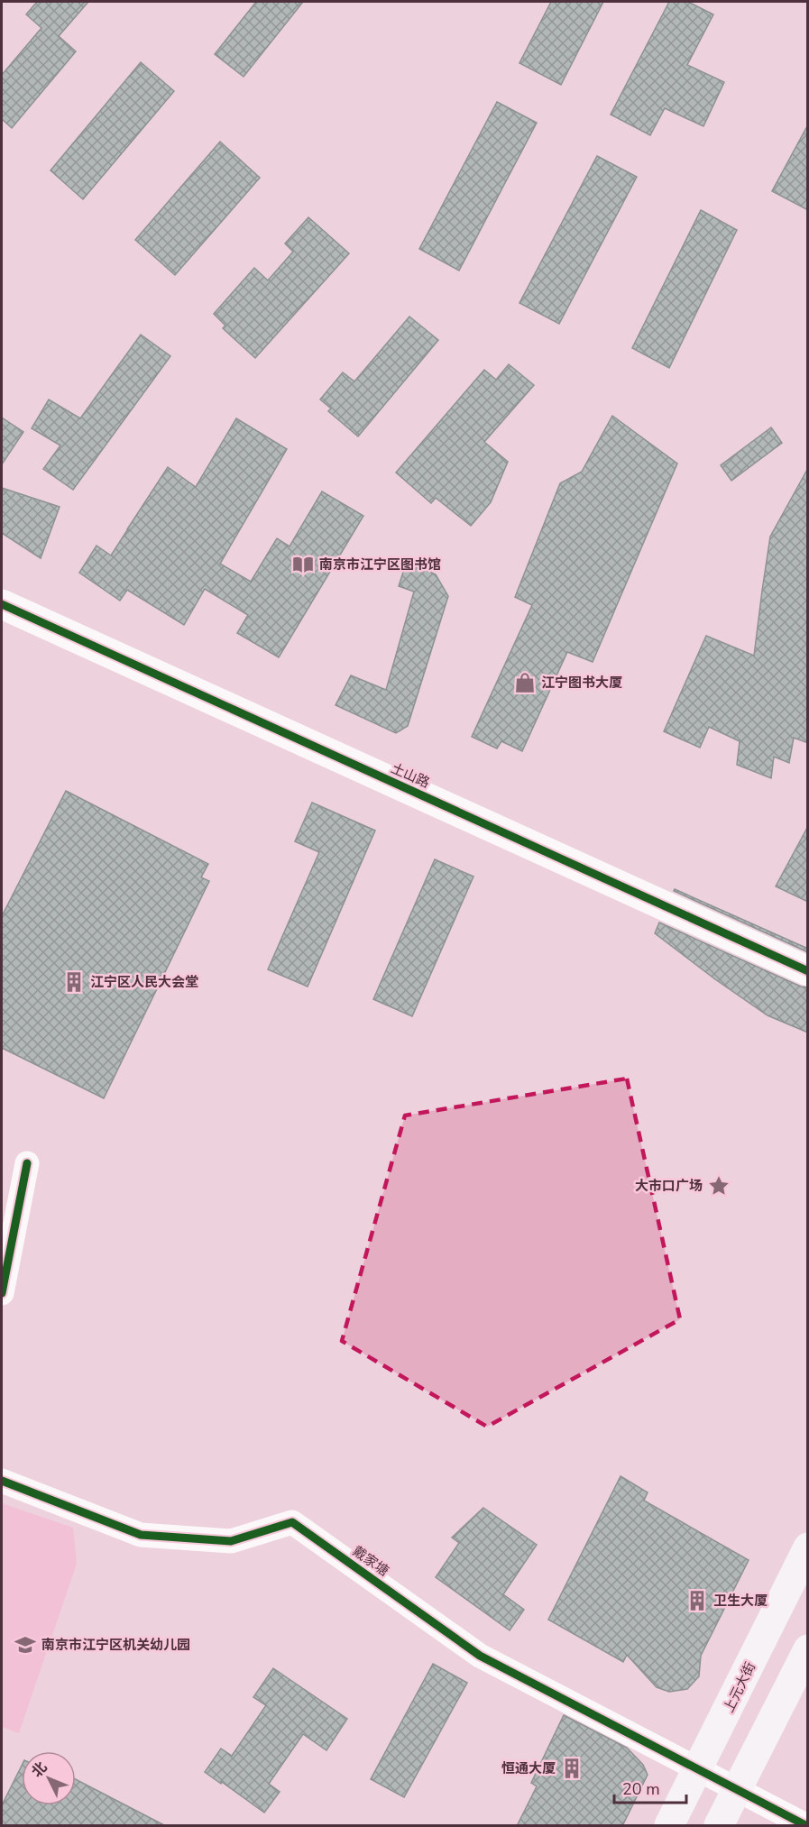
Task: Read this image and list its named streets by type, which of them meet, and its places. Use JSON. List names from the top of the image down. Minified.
{"streets":{"main road":["上元大街"],"street":["土山路","戴家塘"]},"crossings":[["戴家塘","上元大街"]],"places":{"library":["南京市江宁区图书馆"],"shop":["江宁图书大厦"],"building":["江宁区人民大会堂","卫生大厦","恒通大厦"],"place":["大市口广场"],"school or university":["南京市江宁区机关幼儿园"]},"scale_bar":"20 m","north":"top left"}
